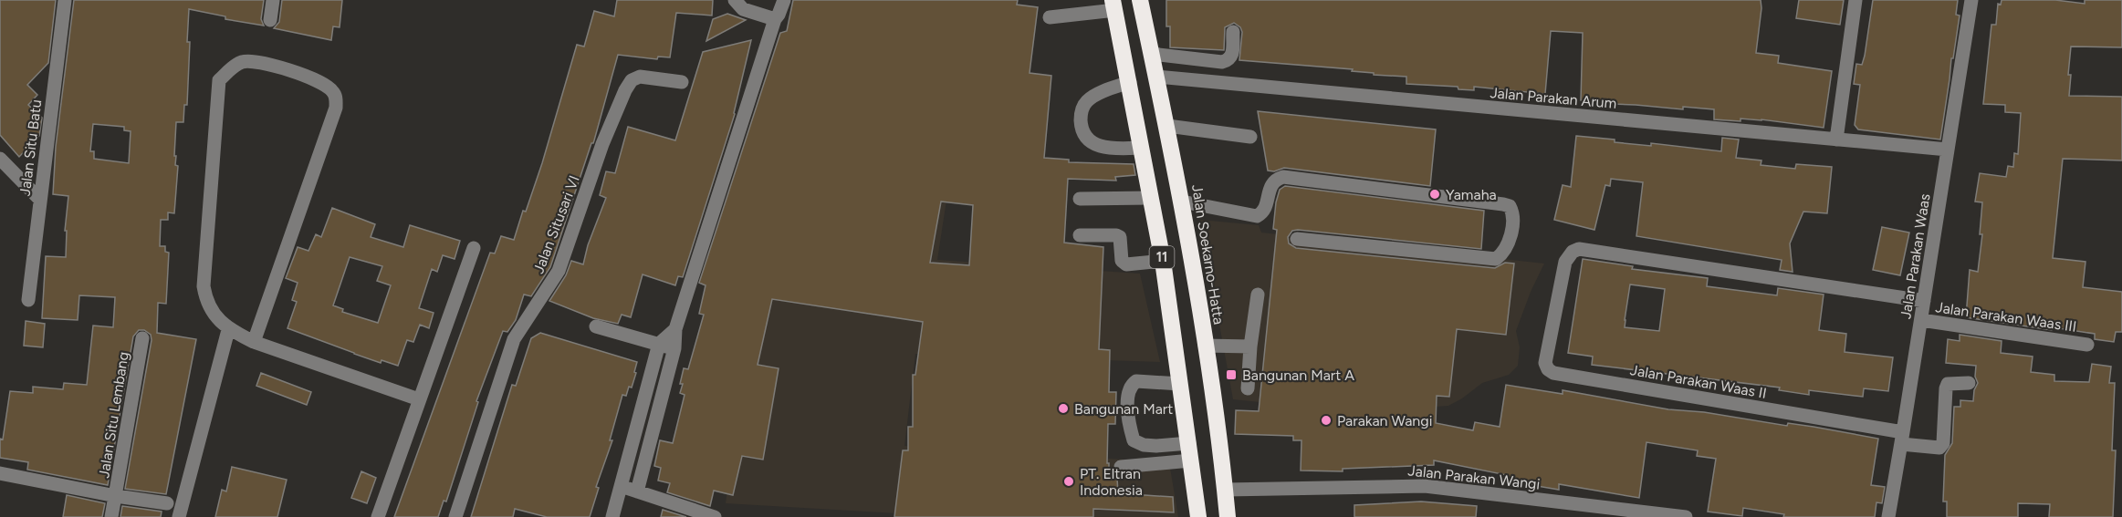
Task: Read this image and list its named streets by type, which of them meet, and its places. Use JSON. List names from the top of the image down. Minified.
{"streets":{"highway":["Jalan Soekarno-Hatta","11"],"street":["Jalan Parakan Arum","Jalan Situ Batu","Jalan Situsari VI","Jalan Parakan Waas","Jalan Parakan Waas III","Jalan Parakan Waas II","Jalan Situ Lembang","Jalan Parakan Wangi"]},"crossings":[["Jalan Parakan Arum","Jalan Soekarno-Hatta"],["Jalan Parakan Arum","Jalan Parakan Waas"],["Jalan Soekarno-Hatta","Jalan Parakan Wangi"],["Jalan Parakan Waas","Jalan Parakan Waas III"],["Jalan Parakan Waas","Jalan Parakan Waas II"]],"places":{"other":["Yamaha","Bangunan Mart","Parakan Wangi","PT. Eltran Indonesia"],"transit":["Bangunan Mart A"]}}
